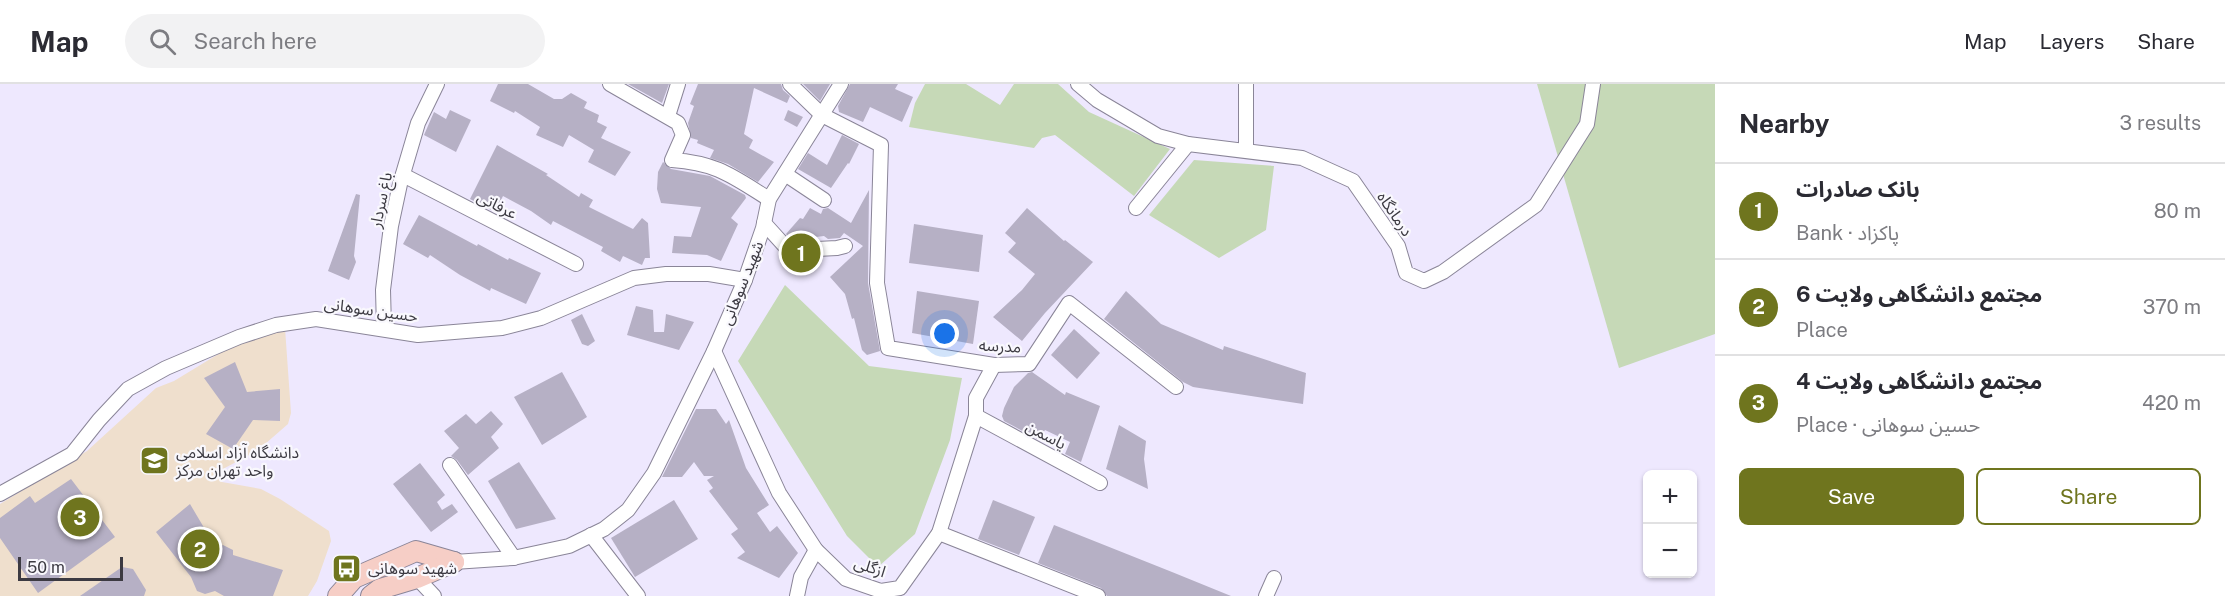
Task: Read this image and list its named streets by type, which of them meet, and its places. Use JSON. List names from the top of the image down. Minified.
{"streets":{"main road":["شهید سوهانی"],"street":["باغ سردار","عرفاتی","درمانگاه","حسین سوهانی","مدرسه","یاسمن","ازگلی"]},"crossings":[["باغ سردار","عرفاتی"],["باغ سردار","حسین سوهانی"],["شهید سوهانی","حسین سوهانی"],["شهید سوهانی","مدرسه"],["شهید سوهانی","ازگلی"],["مدرسه","ازگلی"],["یاسمن","ازگلی"]],"places":{"school or university":["دانشگاه آزاد اسلامی واحد تهران مرکز"],"bus stop":["شهید سوهانی"]},"scale_bar":"50 m","page":{"header":"Map","search":"Search here","nav":["Map","Layers","Share"],"heading":["Nearby","3 results"],"list":[{"mark":"1","name":"بانک صادرات","note":"Bank · پاکزاد","value":"80 m"},{"mark":"2","name":"مجتمع دانشگاهی ولایت 6","note":"Place","value":"370 m"},{"mark":"3","name":"مجتمع دانشگاهی ولایت 4","note":"Place · حسین سوهانی","value":"420 m"}],"pins":["1","3","2"],"buttons":["Save","Share"],"map_buttons":["+","−"],"scale":"50 m"}}
